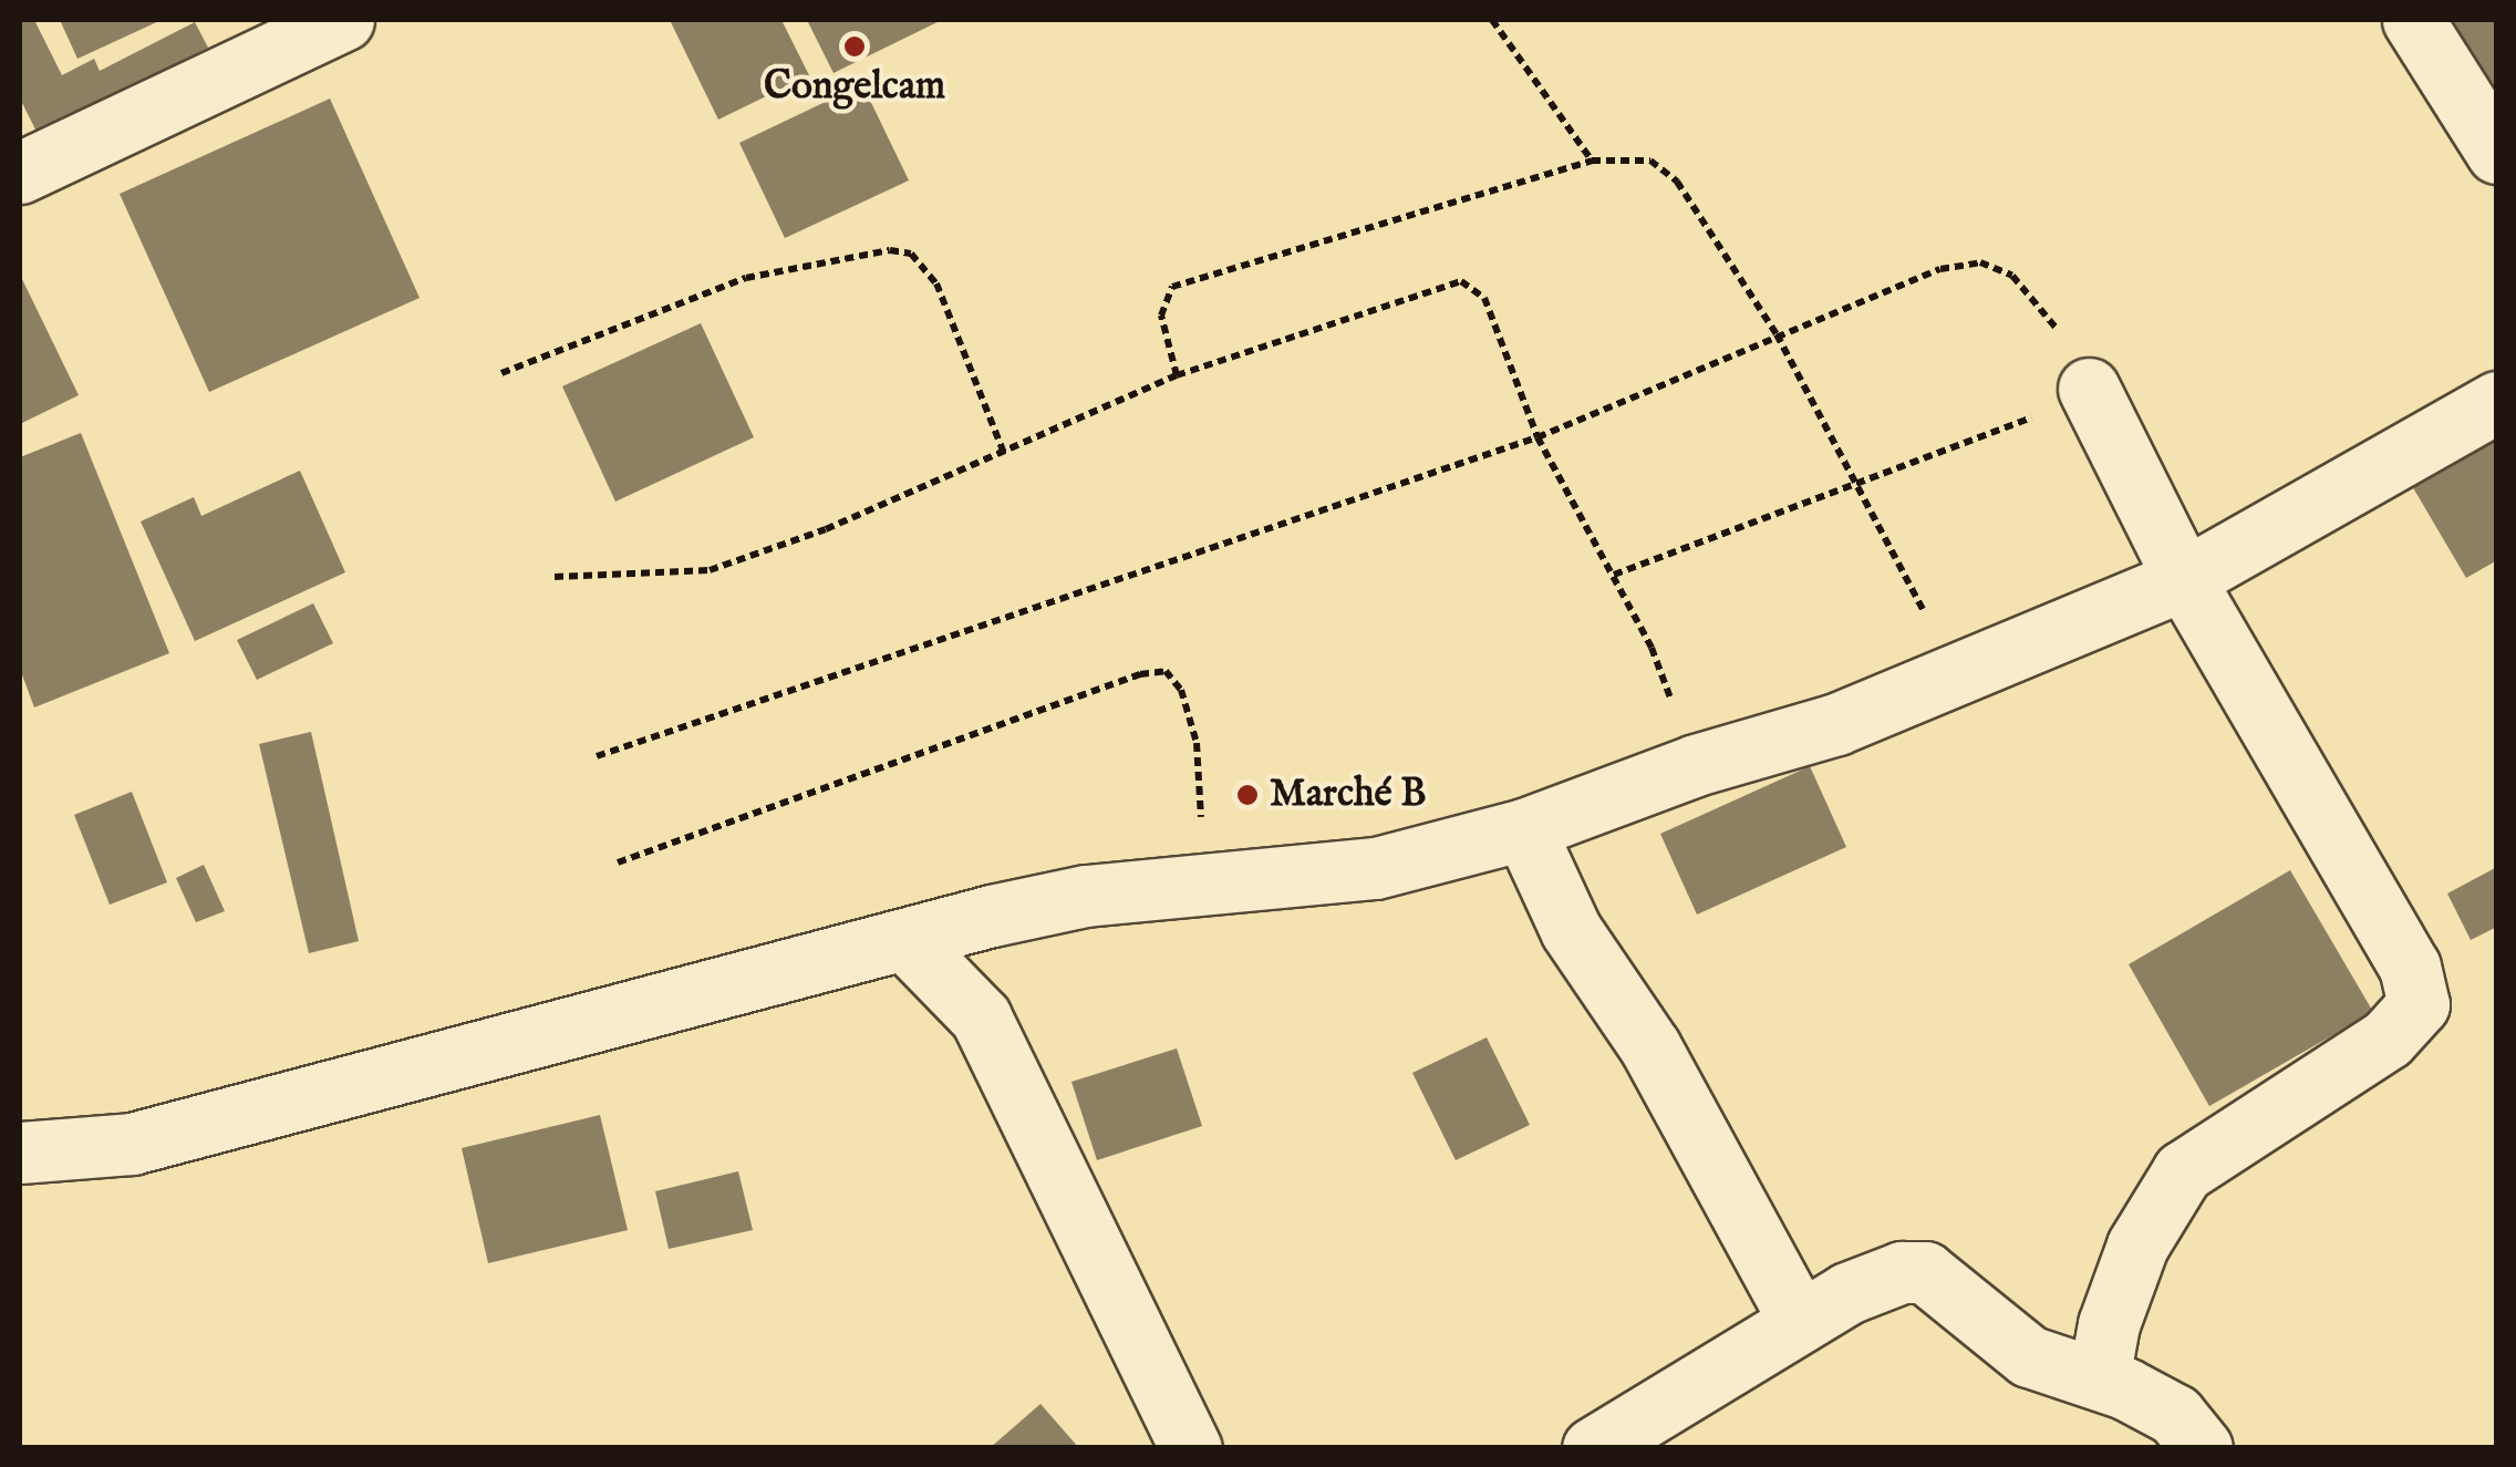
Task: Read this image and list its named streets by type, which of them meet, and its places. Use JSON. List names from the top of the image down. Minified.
{"places":["Congelcam","Marché B"]}
